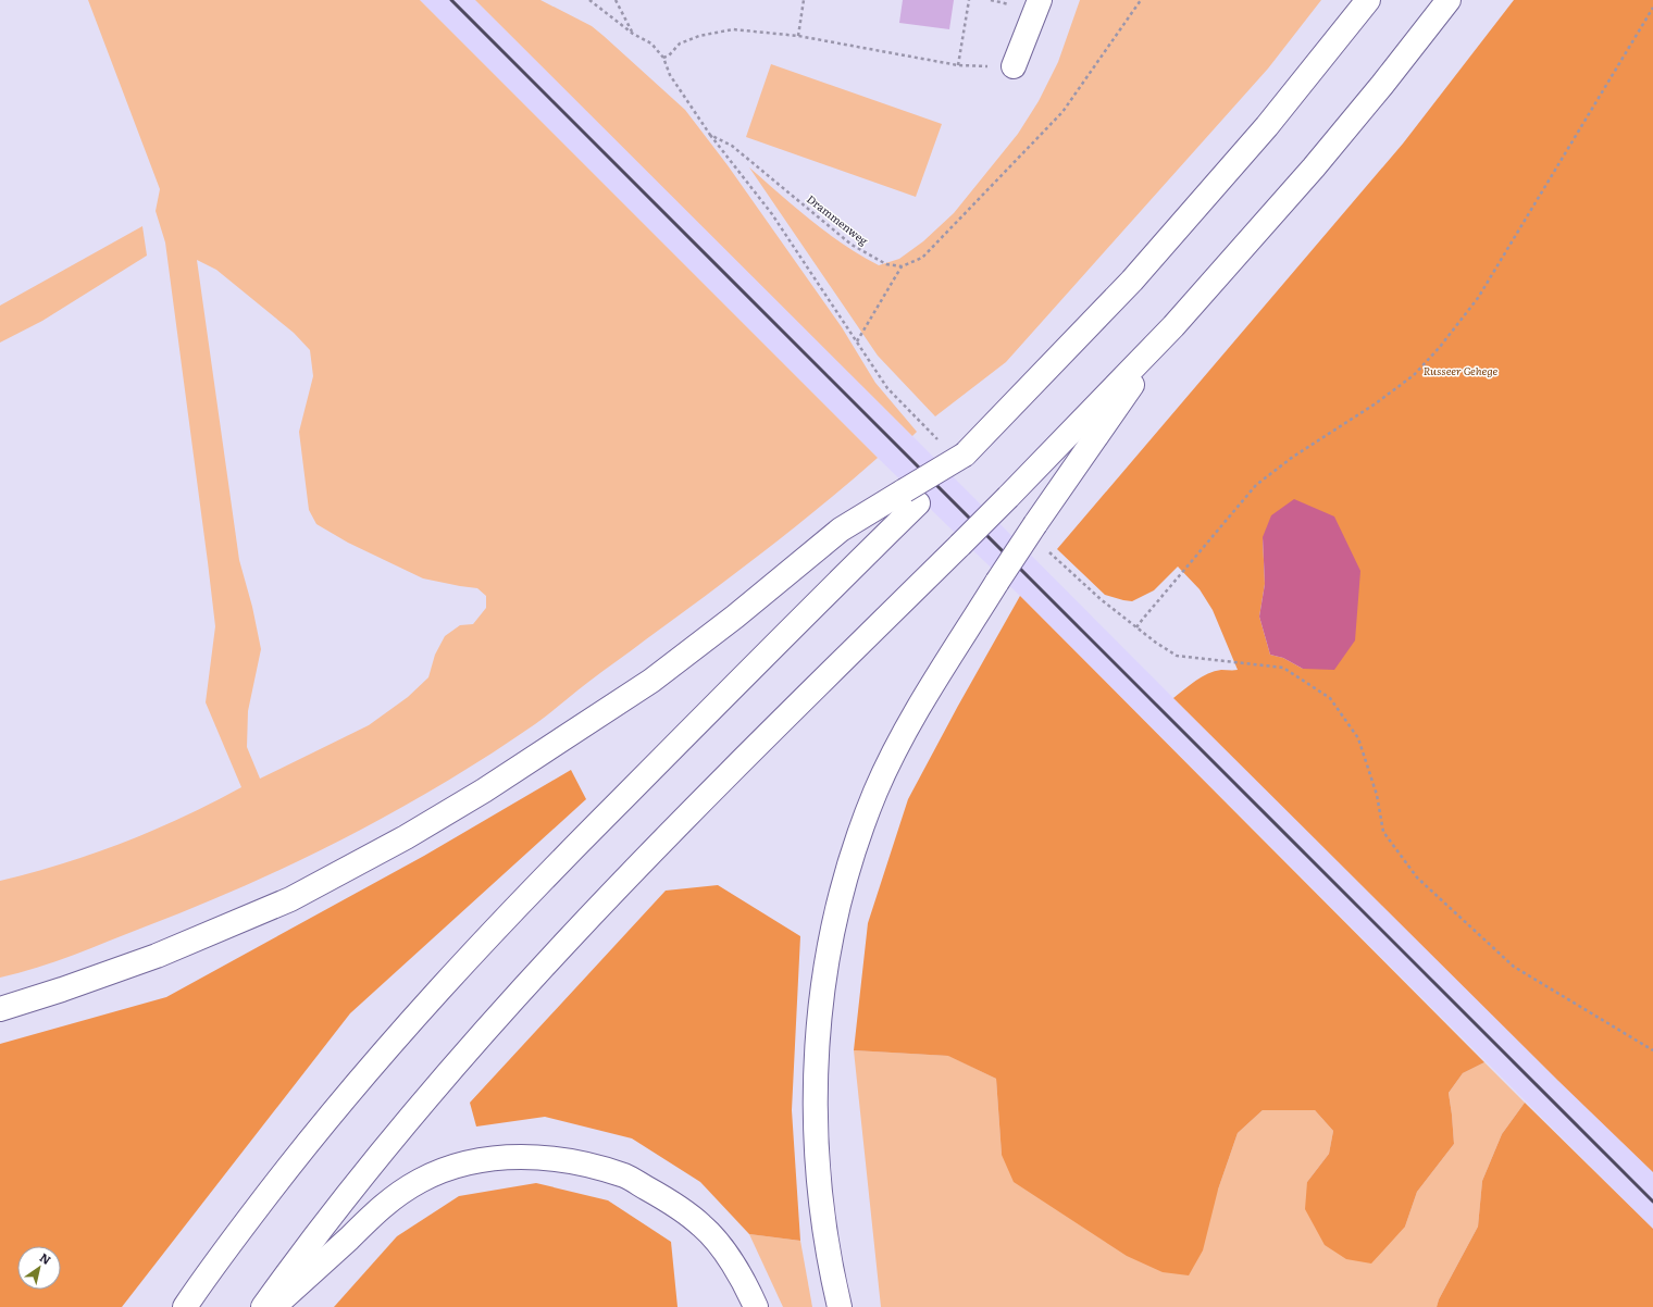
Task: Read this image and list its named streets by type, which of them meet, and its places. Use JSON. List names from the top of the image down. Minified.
{"streets":{"path":["Drammenweg"]},"parks":["Russeer Gehege"],"north":"top right"}
